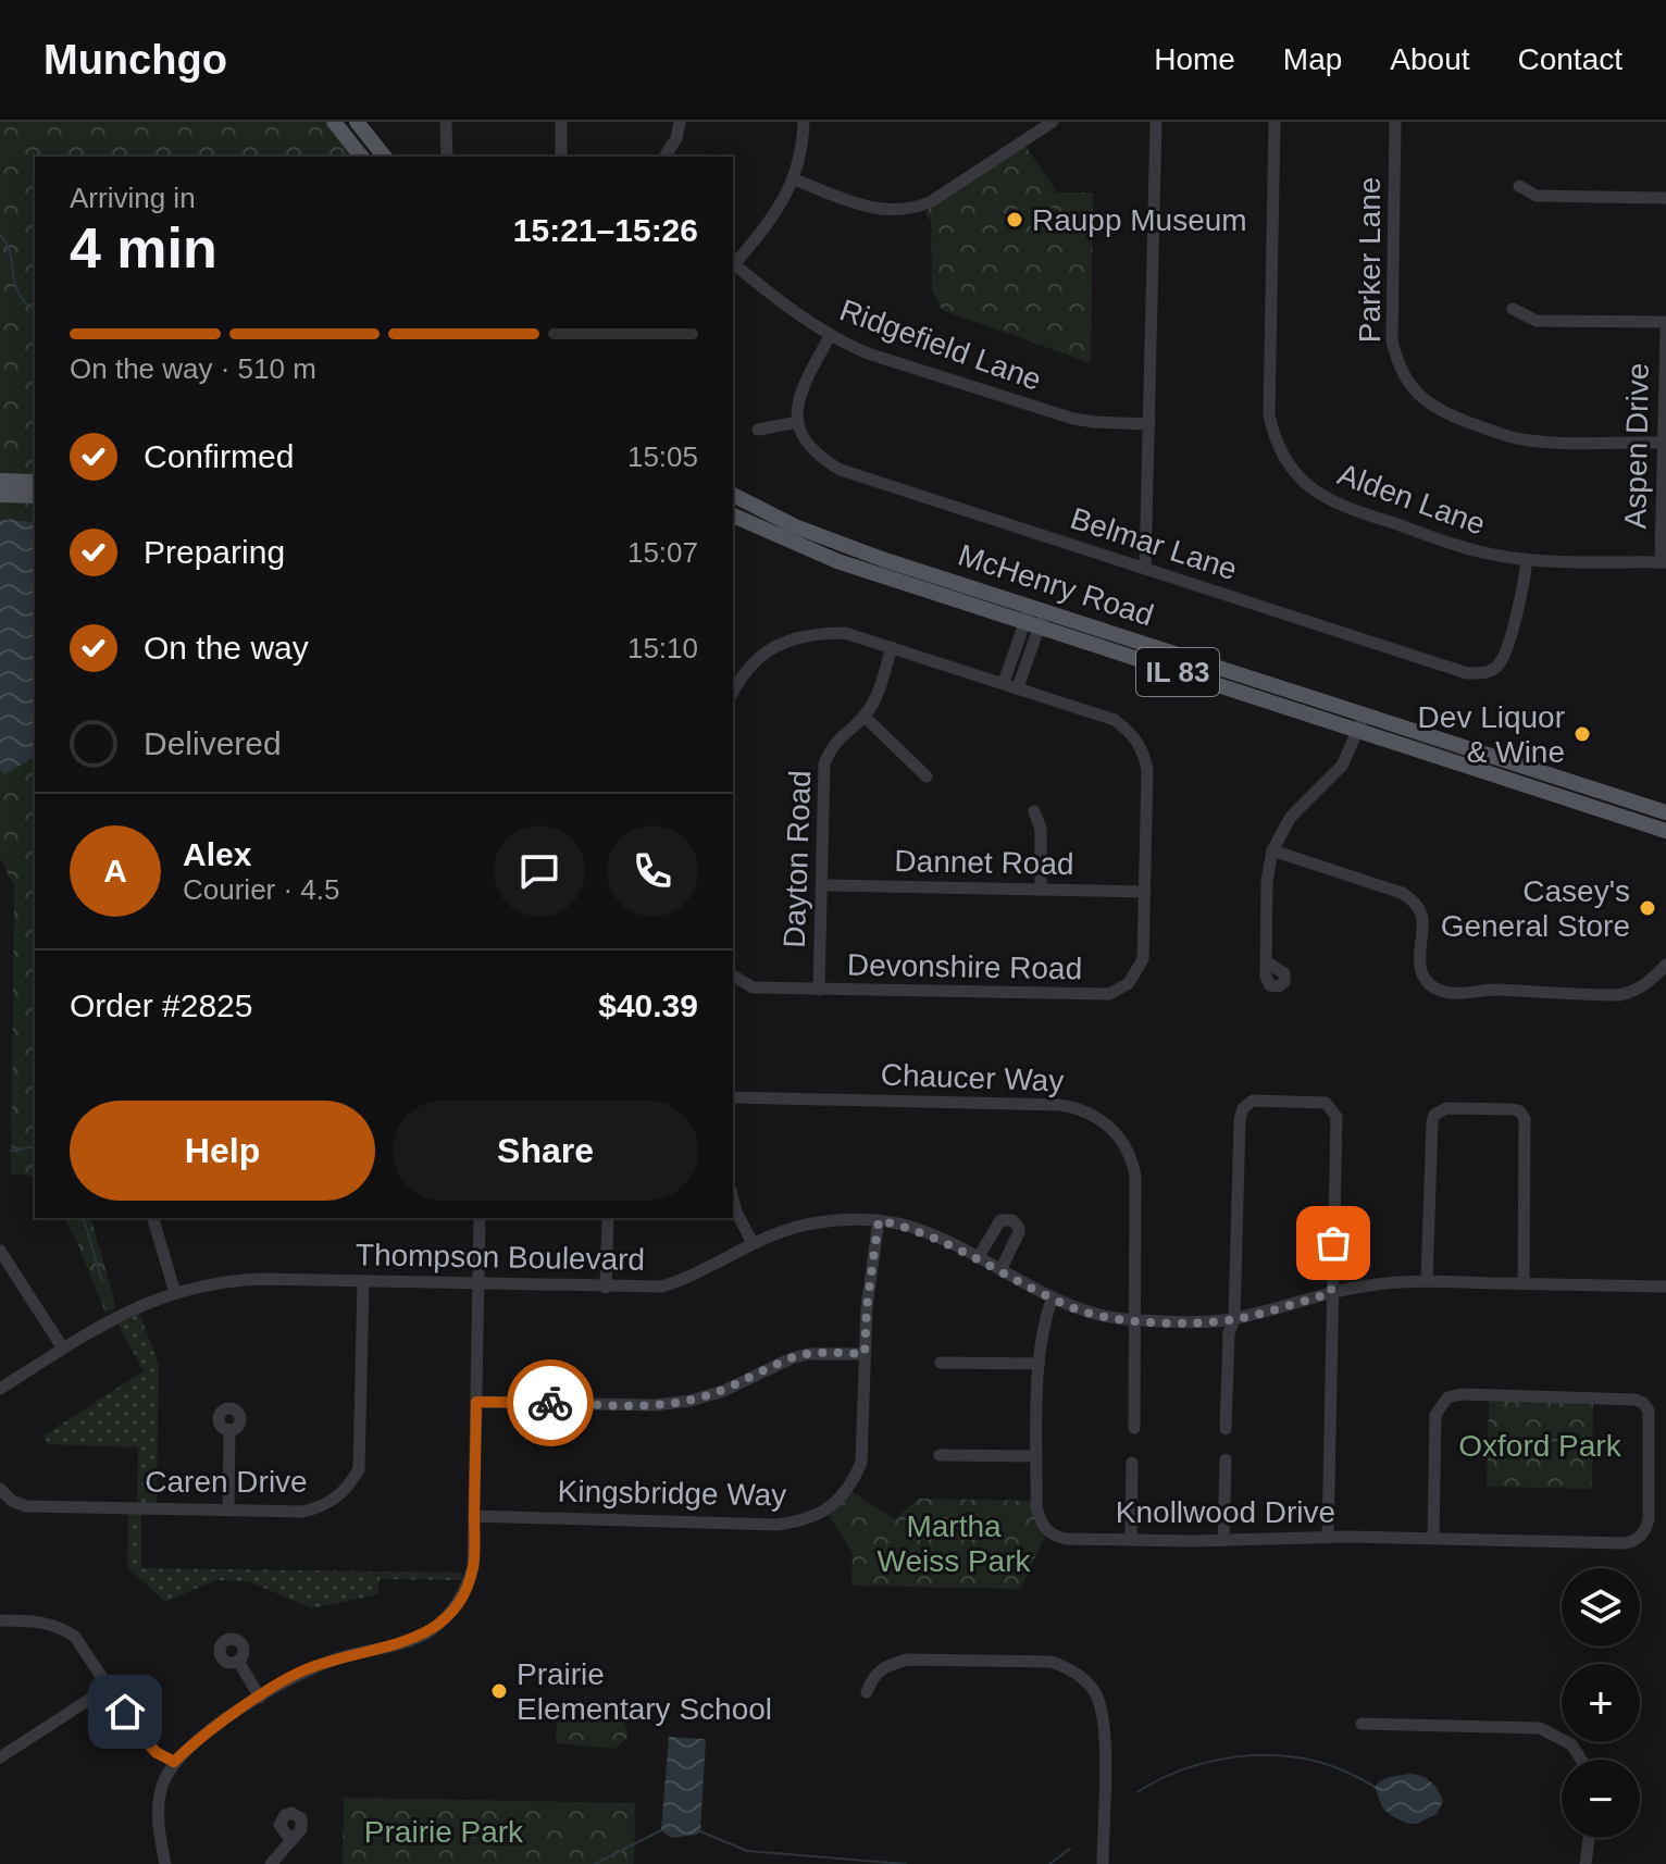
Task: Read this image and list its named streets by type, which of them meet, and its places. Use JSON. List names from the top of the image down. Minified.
{"streets":{"main road":["McHenry Road","IL 83"],"street":["Parker Lane","Ridgefield Lane","Aspen Drive","Alden Lane","Belmar Lane","Dayton Road","Dannet Road","Devonshire Road","Chaucer Way","Thompson Boulevard","Caren Drive","Kingsbridge Way","Knollwood Drive"]},"crossings":[["Parker Lane","Aspen Drive"],["Aspen Drive","Alden Lane"],["Alden Lane","Belmar Lane"],["Dayton Road","Dannet Road"],["Dayton Road","Devonshire Road"],["Dannet Road","Devonshire Road"],["Chaucer Way","Thompson Boulevard"],["Thompson Boulevard","Caren Drive"],["Thompson Boulevard","Kingsbridge Way"],["Thompson Boulevard","Knollwood Drive"]],"parks":["Oxford Park","Martha Weiss Park","Prairie Park"],"places":["Raupp Museum","Dev Liquor & Wine","Casey's General Store","Prairie Elementary School"],"page":{"header":"Munchgo","nav":["Home","Map","About","Contact"],"heading":["4 min","Arriving in","15:21–15:26"],"panel":["Alex","Courier · 4.5","Order #2825","$40.39"],"bar":"On the way · 510 m","list":[["Confirmed","15:05"],["Preparing","15:07"],["On the way","15:10"],"Delivered"],"round":"A","buttons":["Help","Share"],"map_buttons":["+","−"]}}
